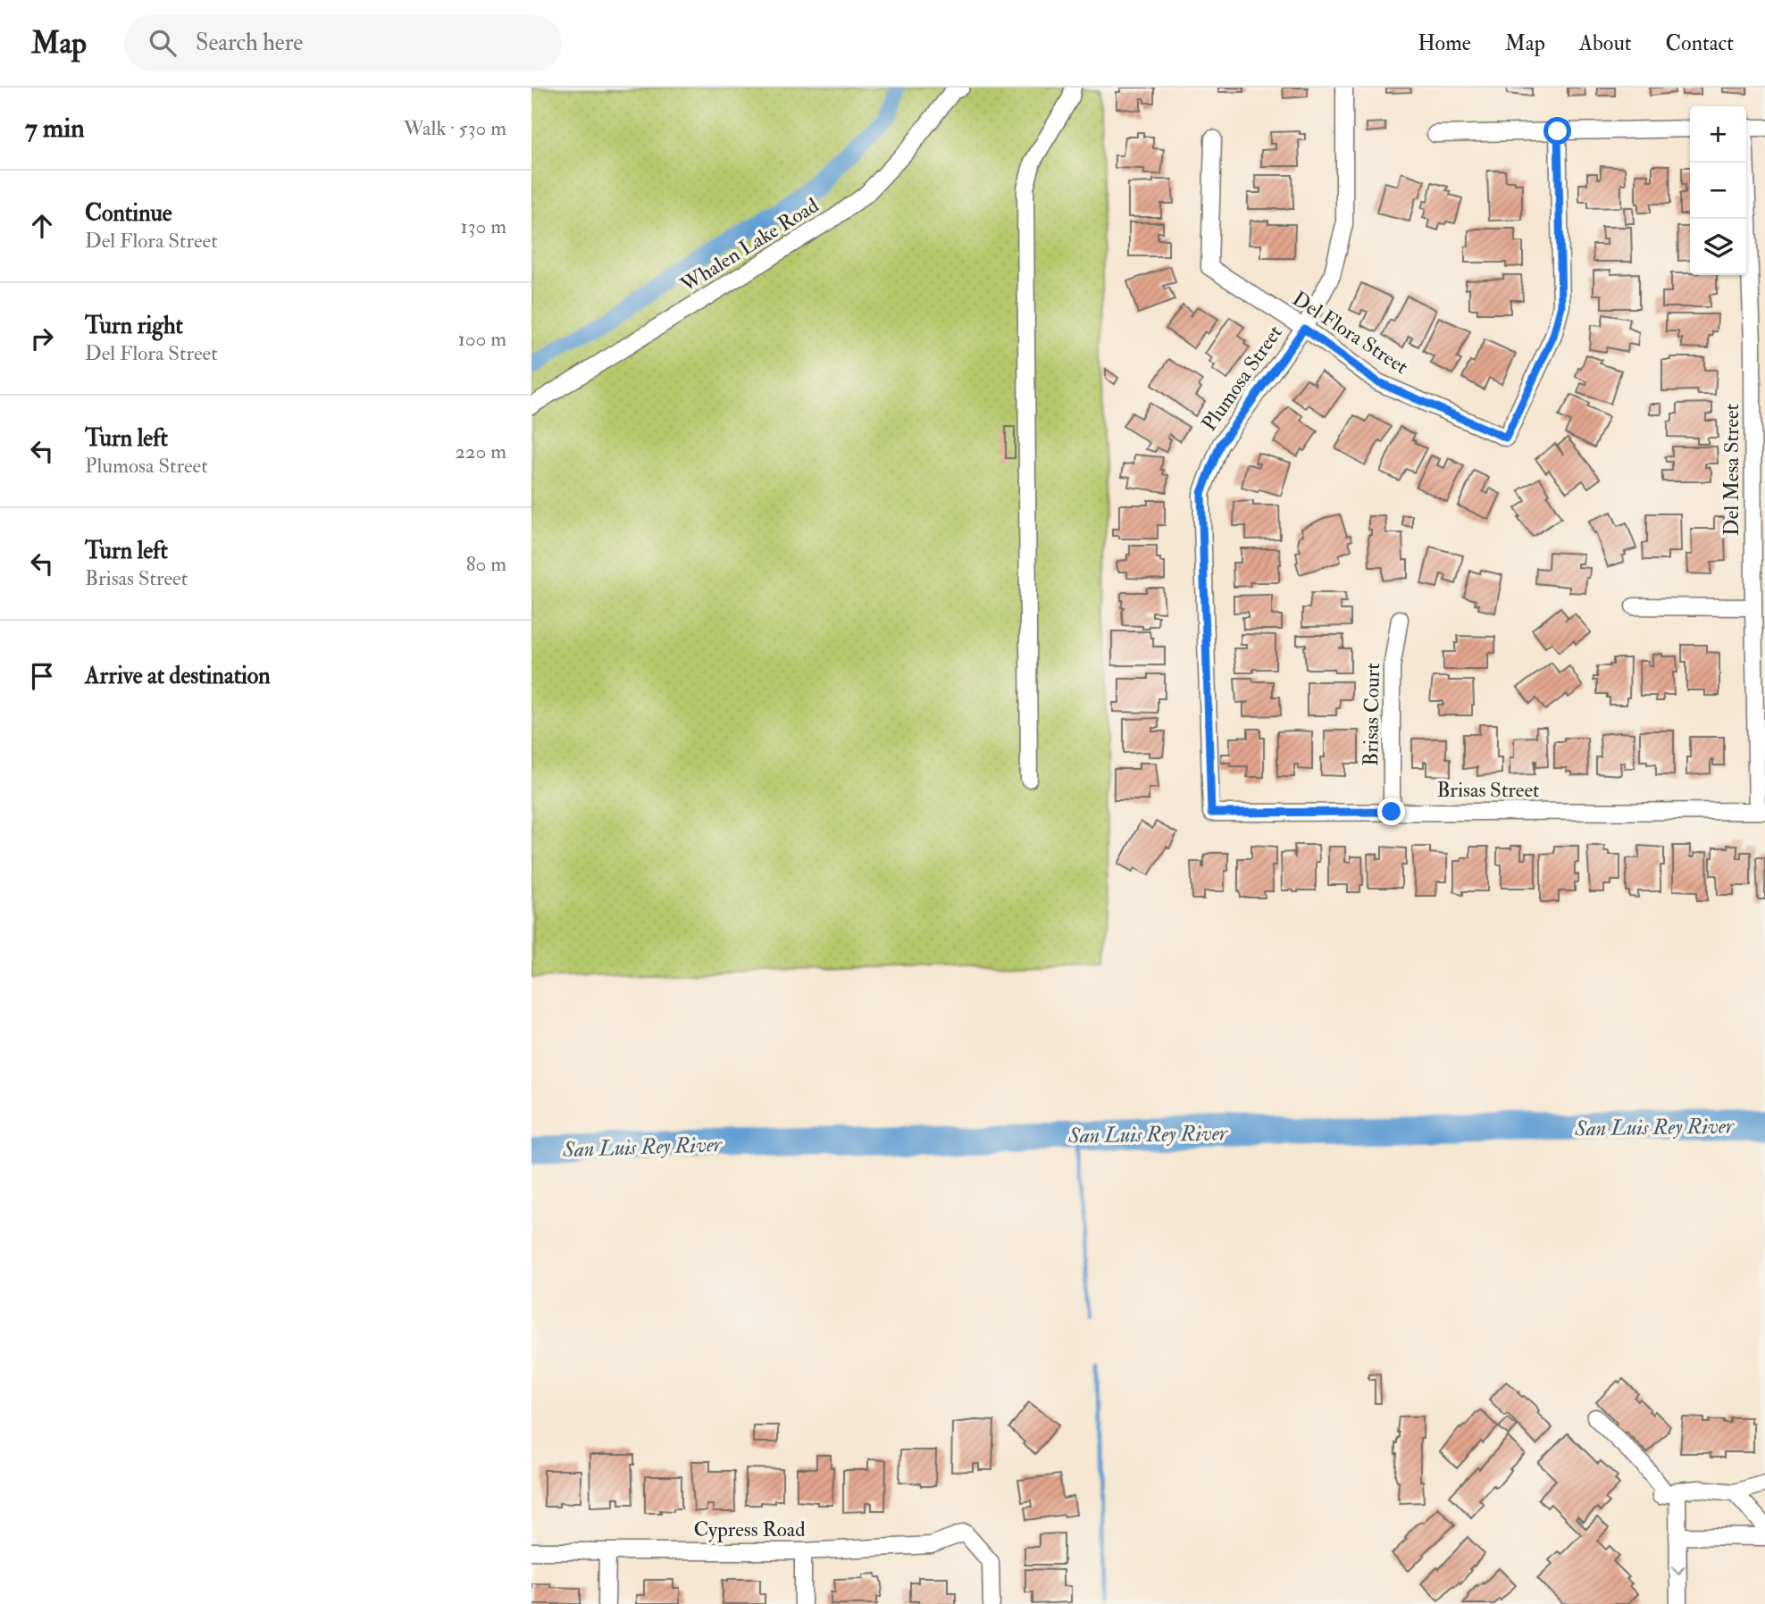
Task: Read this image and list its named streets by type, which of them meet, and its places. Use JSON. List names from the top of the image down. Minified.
{"streets":{"street":["Whalen Lake Road","Del Flora Street","Plumosa Street","Del Mesa Street","Brisas Court","Brisas Street","Cypress Road"]},"crossings":[["Del Flora Street","Plumosa Street"],["Plumosa Street","Brisas Street"],["Del Mesa Street","Brisas Street"],["Brisas Court","Brisas Street"]],"water":["San Luis Rey River"],"page":{"header":"Map","search":"Search here","nav":["Home","Map","About","Contact"],"heading":["7 min","Walk · 530 m"],"map_buttons":["+","−"],"list":[["Continue","Del Flora Street","130 m"],["Turn right","Del Flora Street","100 m"],["Turn left","Plumosa Street","220 m"],["Turn left","Brisas Street","80 m"],"Arrive at destination"]}}
